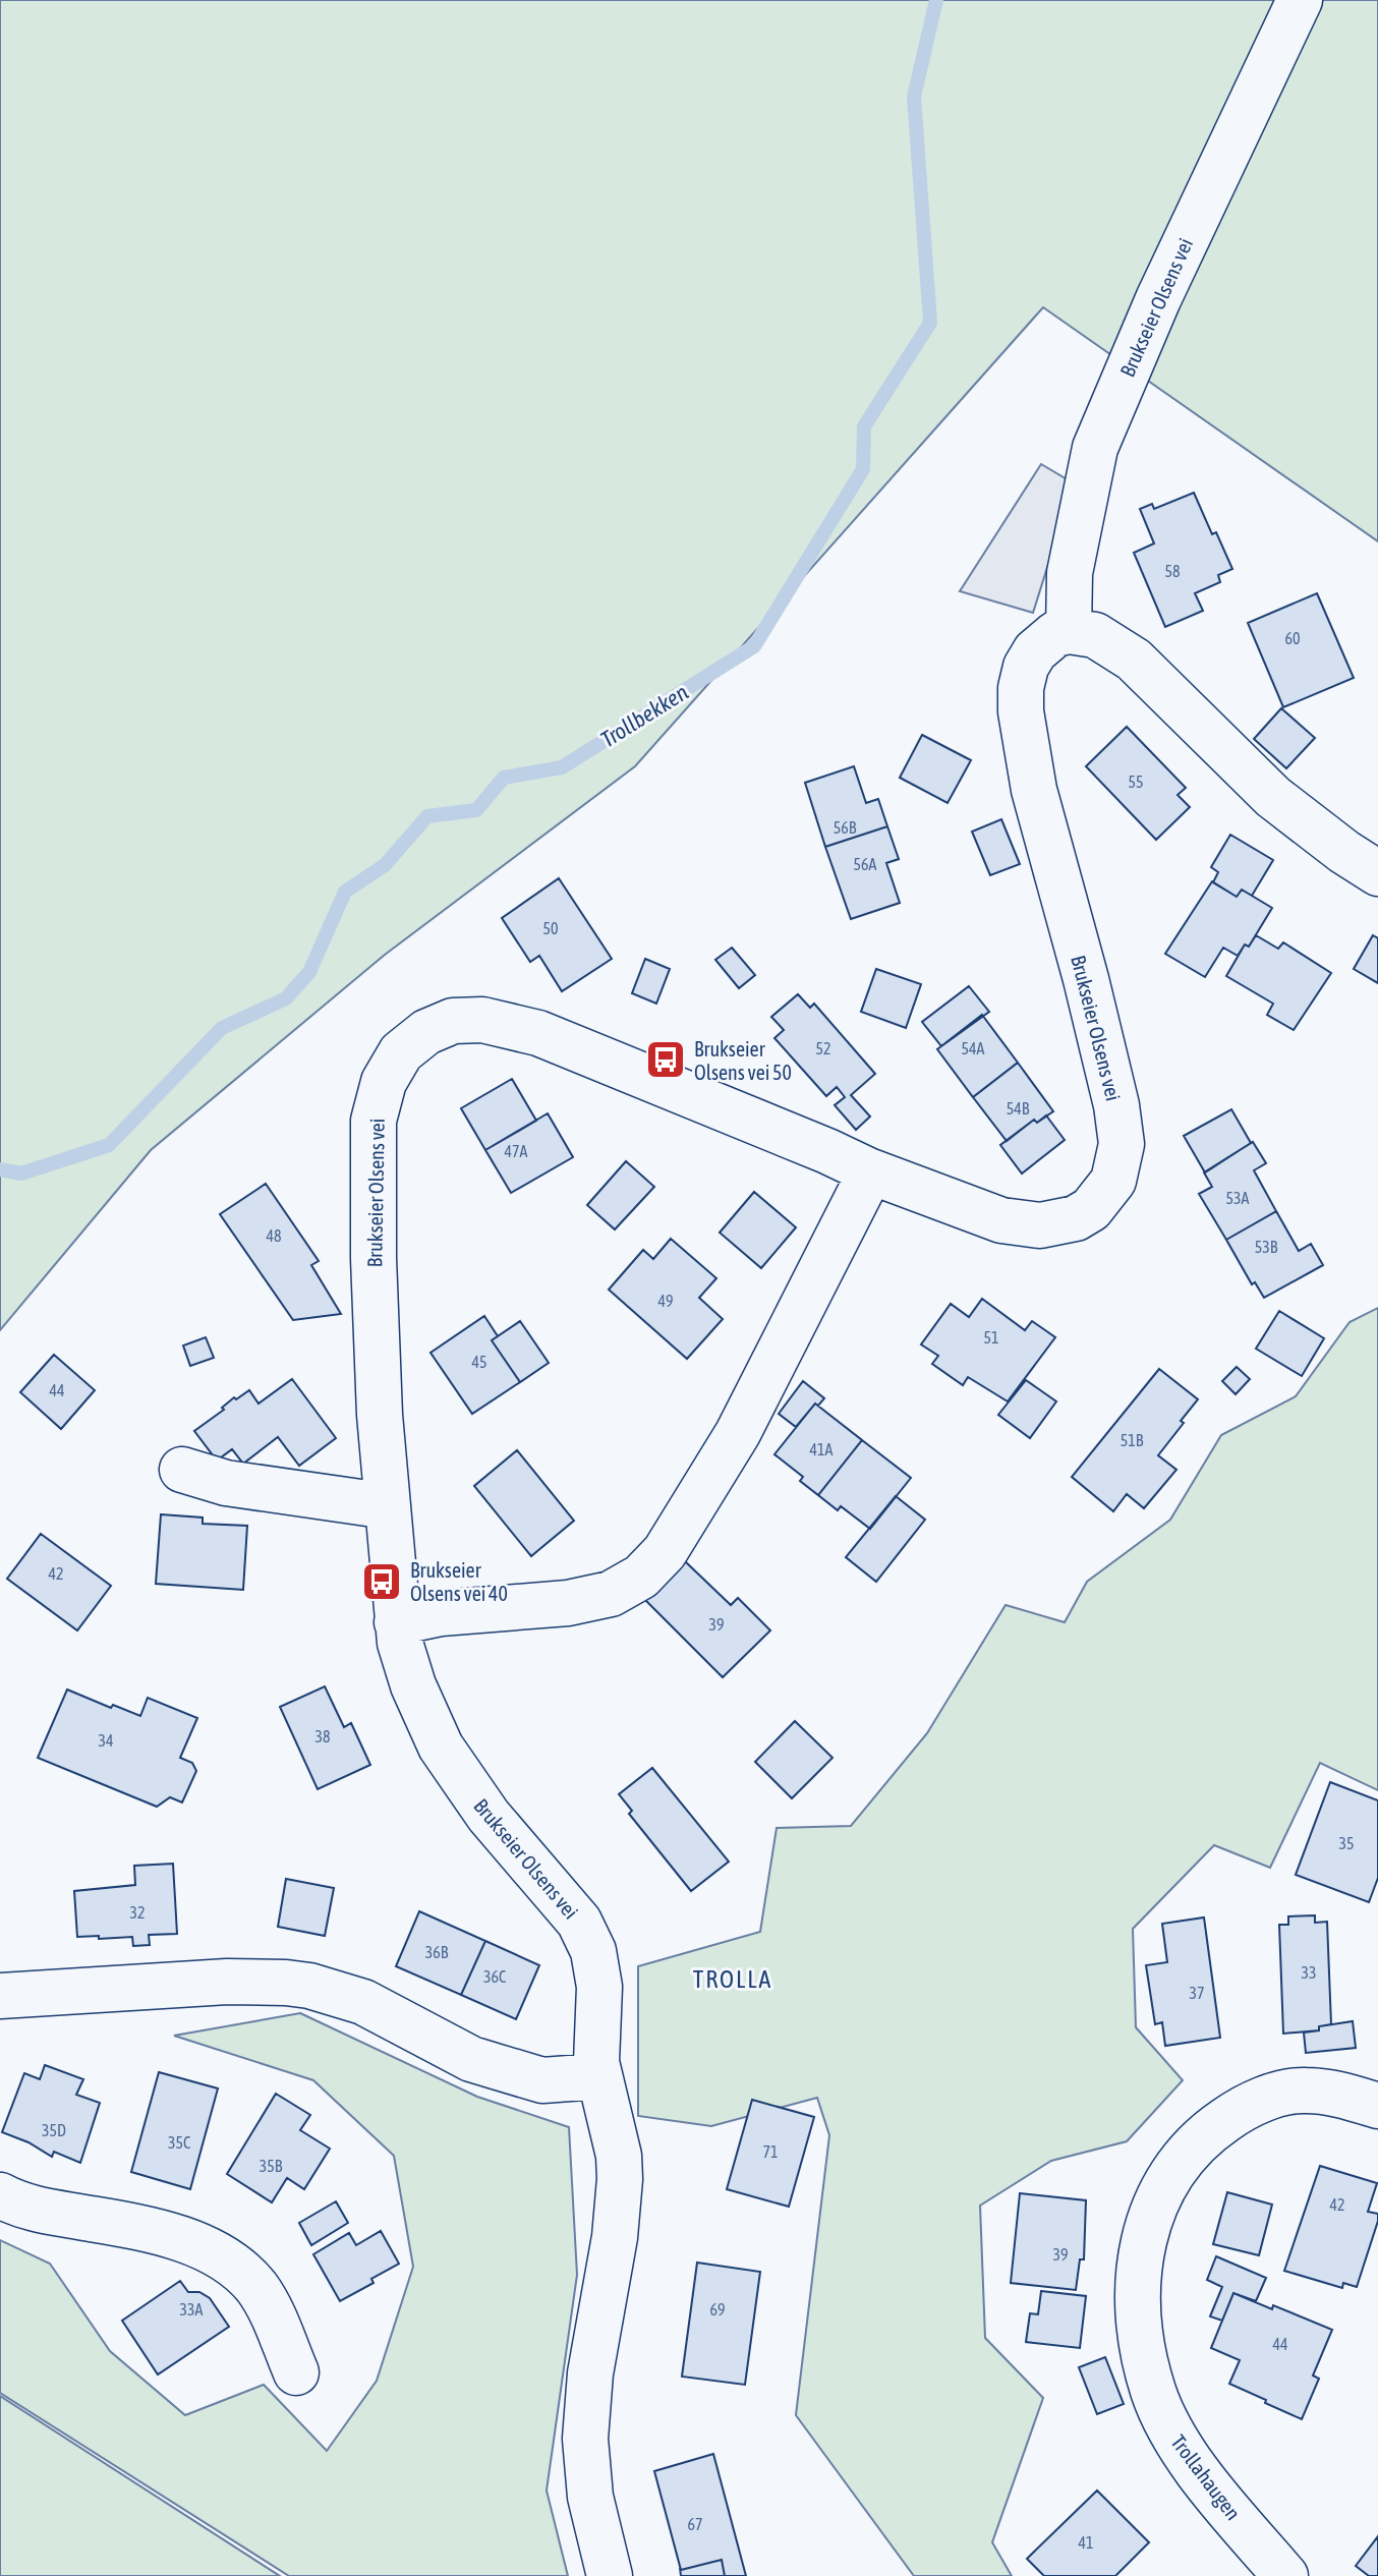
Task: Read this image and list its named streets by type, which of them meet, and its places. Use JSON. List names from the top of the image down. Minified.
{"streets":{"street":["Brukseier Olsens vei","Trollahaugen"]},"districts":["TROLLA"],"water":["Trollbekken"],"places":{"bus stop":["Brukseier Olsens vei 50","Brukseier Olsens vei 40"]},"house_numbers":["58","60","55","56B","56A","50","52","54A","54B","47A","53A","48","53B","49","51","45","44","51B","41A","42","39","38","34","35","32","36B","33","36C","37","35D","35C","71","35B","42","39","33A","69","44","67","41"]}
